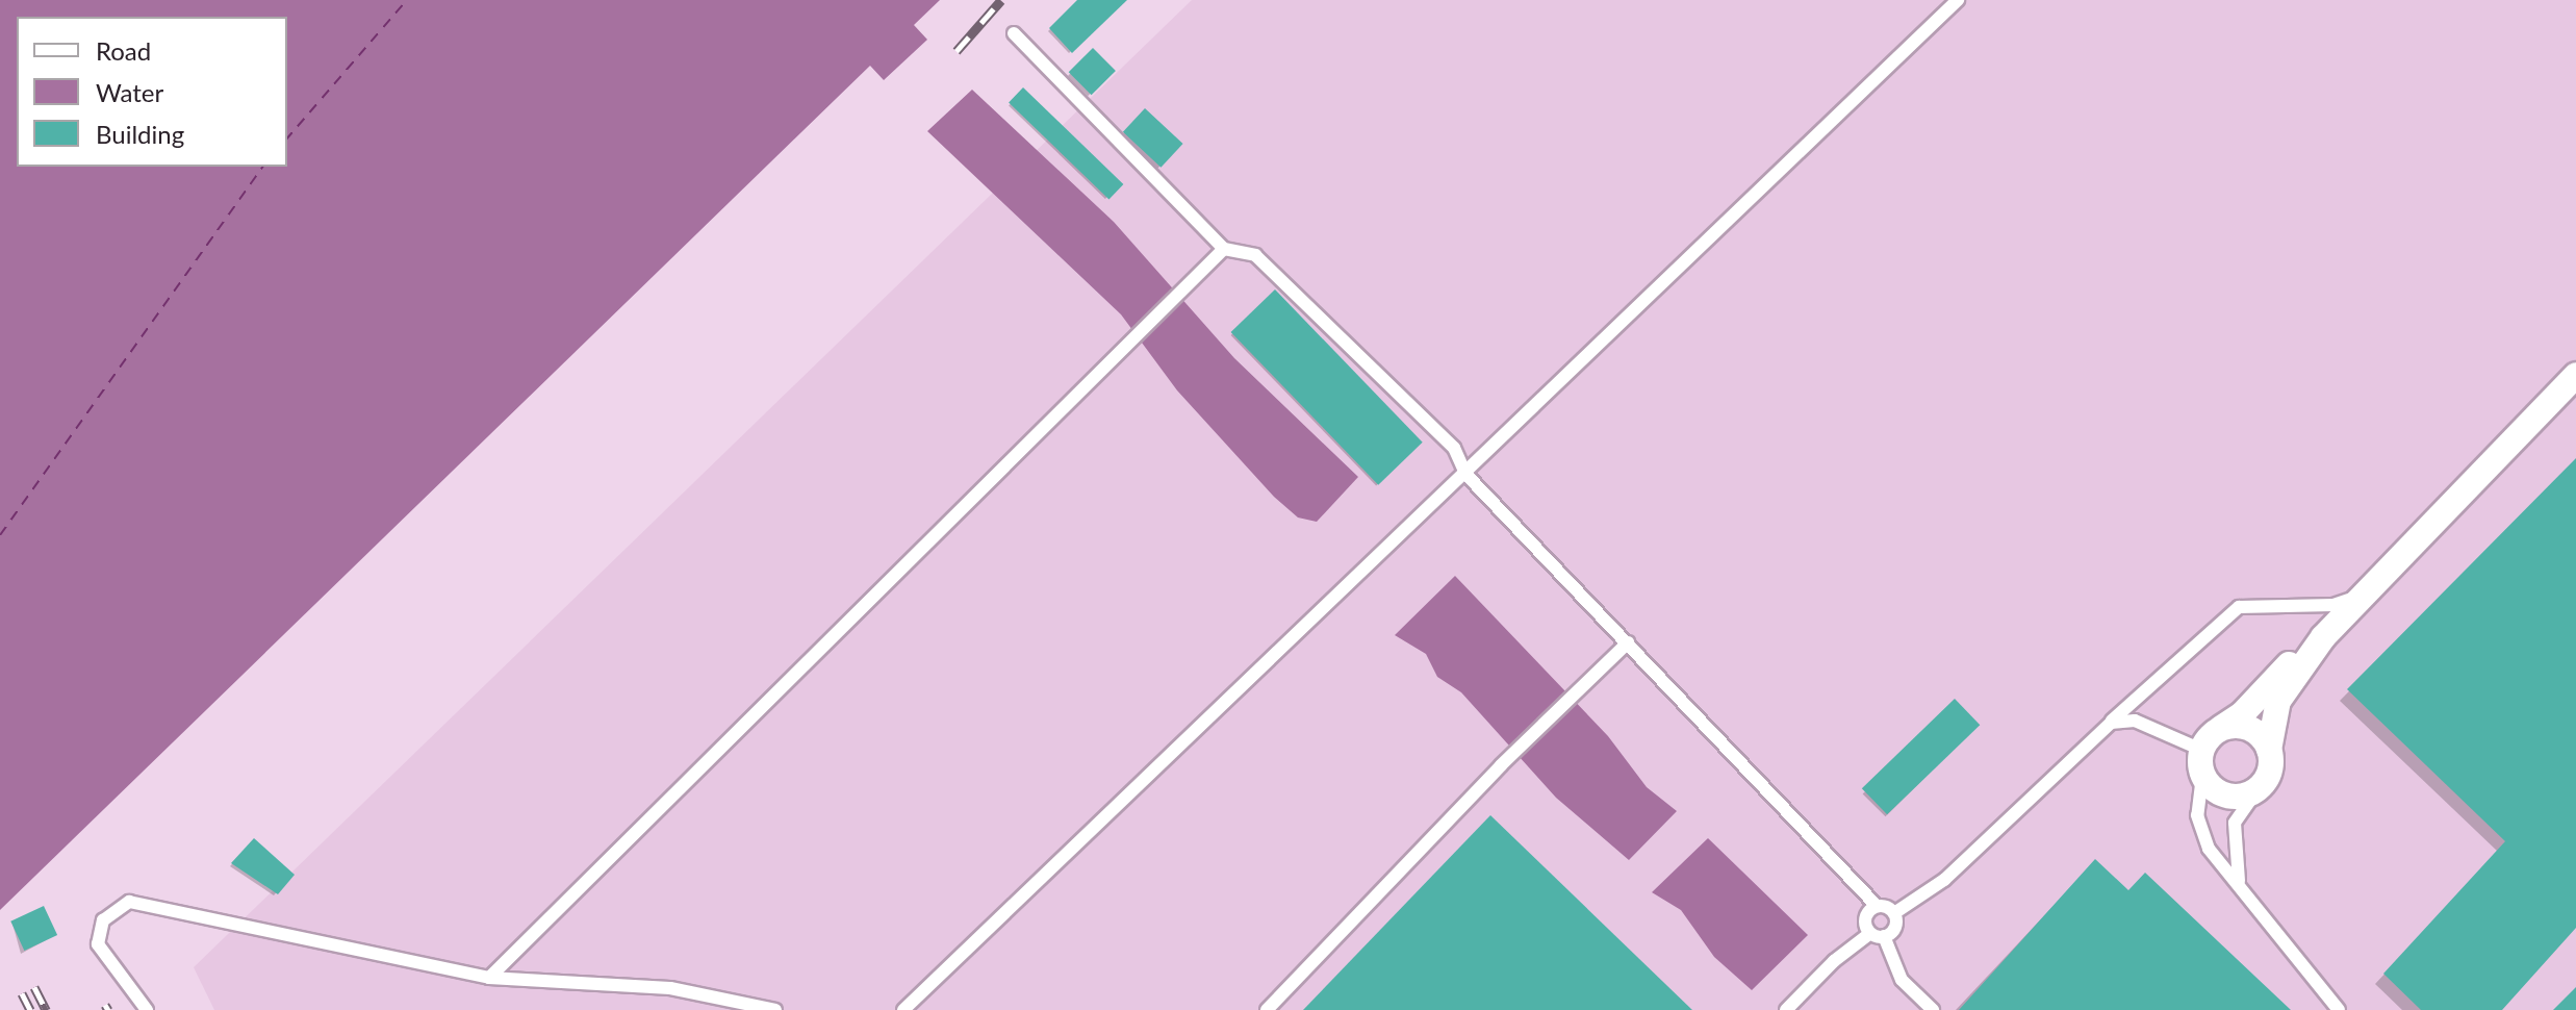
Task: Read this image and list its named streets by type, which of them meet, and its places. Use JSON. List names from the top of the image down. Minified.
{"legend":["Road","Water","Building"]}
